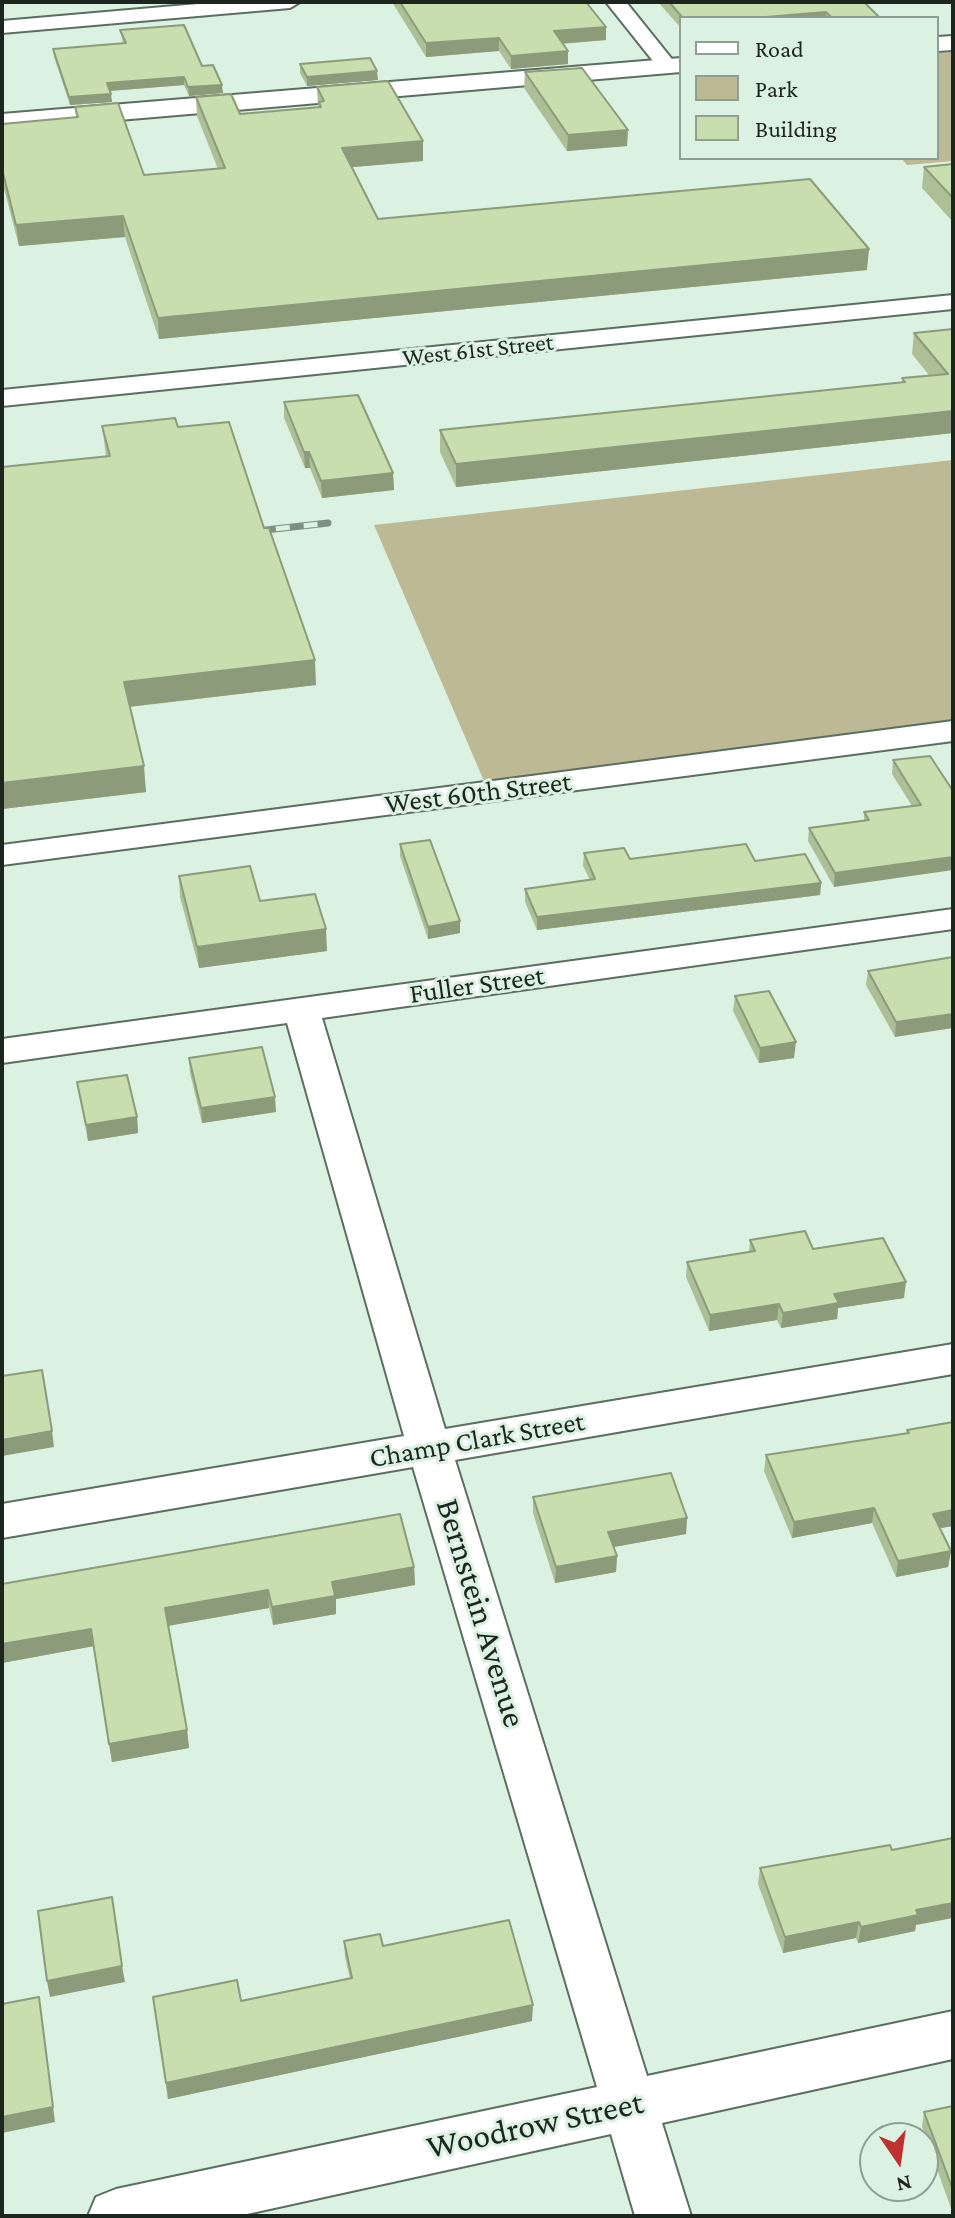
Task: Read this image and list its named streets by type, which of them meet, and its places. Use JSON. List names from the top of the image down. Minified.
{"streets":{"street":["West 61st Street","West 60th Street","Fuller Street","Champ Clark Street","Bernstein Avenue","Woodrow Street"]},"crossings":[["Fuller Street","Bernstein Avenue"],["Champ Clark Street","Bernstein Avenue"],["Bernstein Avenue","Woodrow Street"]],"legend":["Road","Park","Building"],"north":"bottom"}
